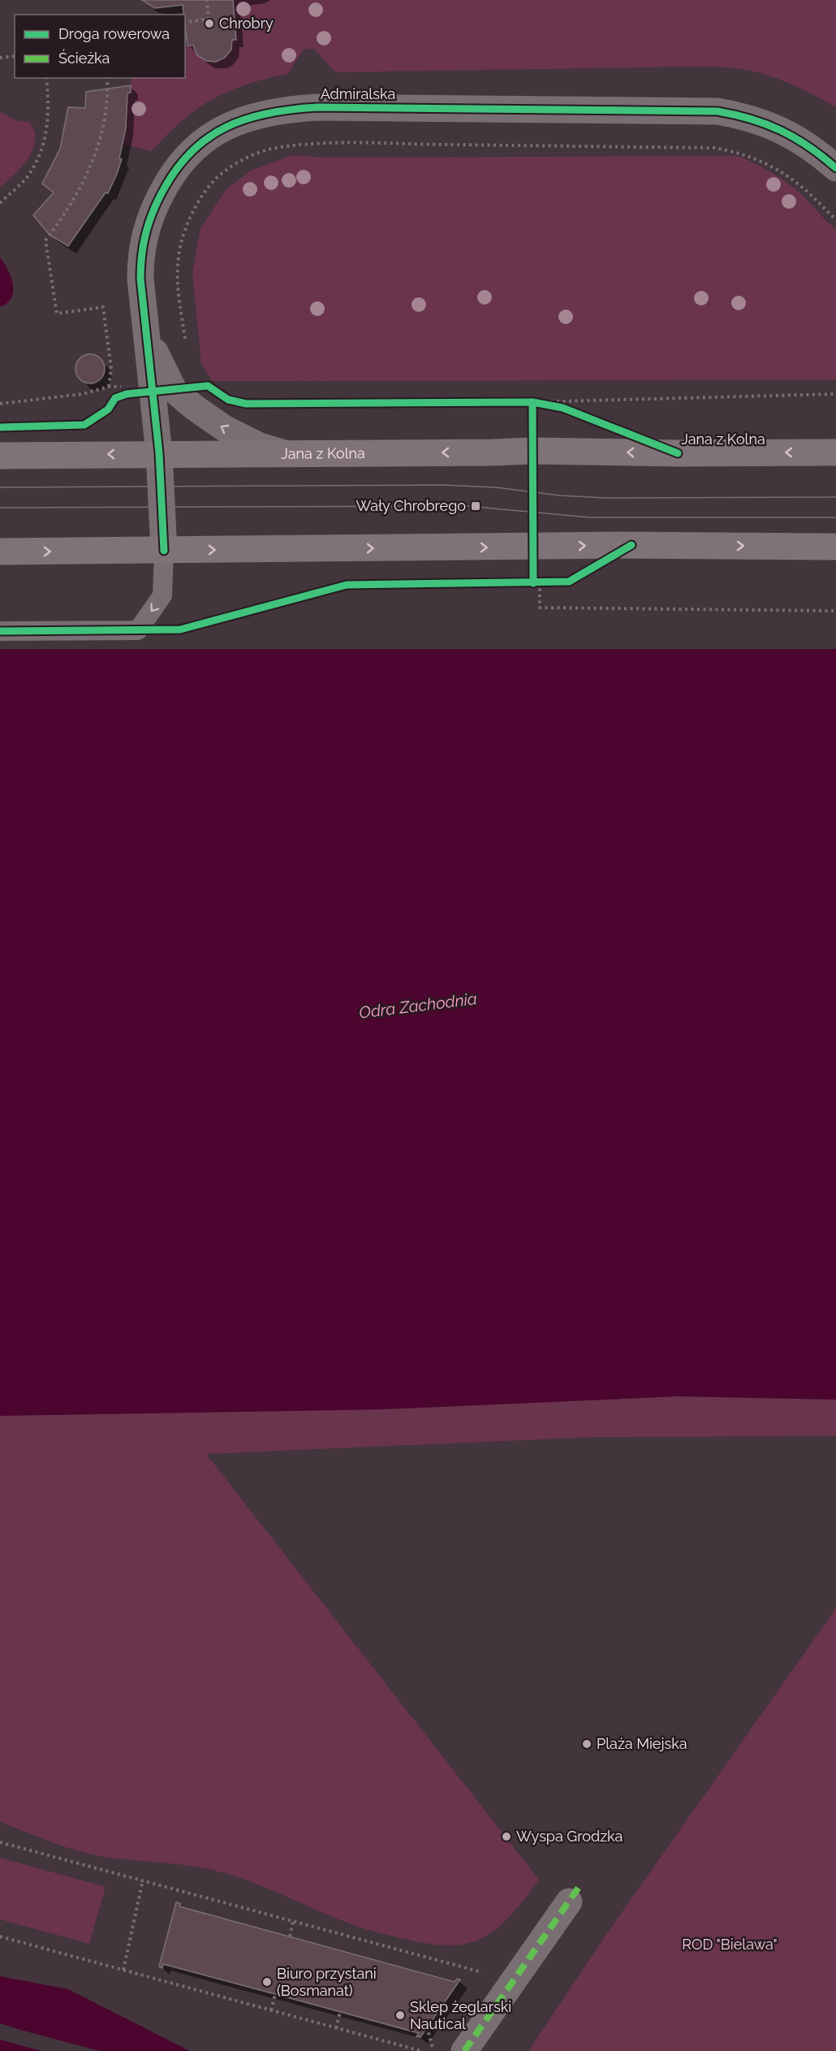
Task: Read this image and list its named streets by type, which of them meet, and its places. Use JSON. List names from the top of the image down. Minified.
{"streets":{"street":["Admiralska","Jana z Kolna"]},"crossings":[["Admiralska","Jana z Kolna"]],"water":["Odra Zachodnia"],"parks":["ROD \"Bielawa\""],"places":{"other":["Chrobry","Plaża Miejska","Wyspa Grodzka","Biuro przystani (Bosmanat)","Sklep żeglarski Nautical"],"transit":["Wały Chrobrego"]},"legend":["Droga rowerowa","Ścieżka"]}
